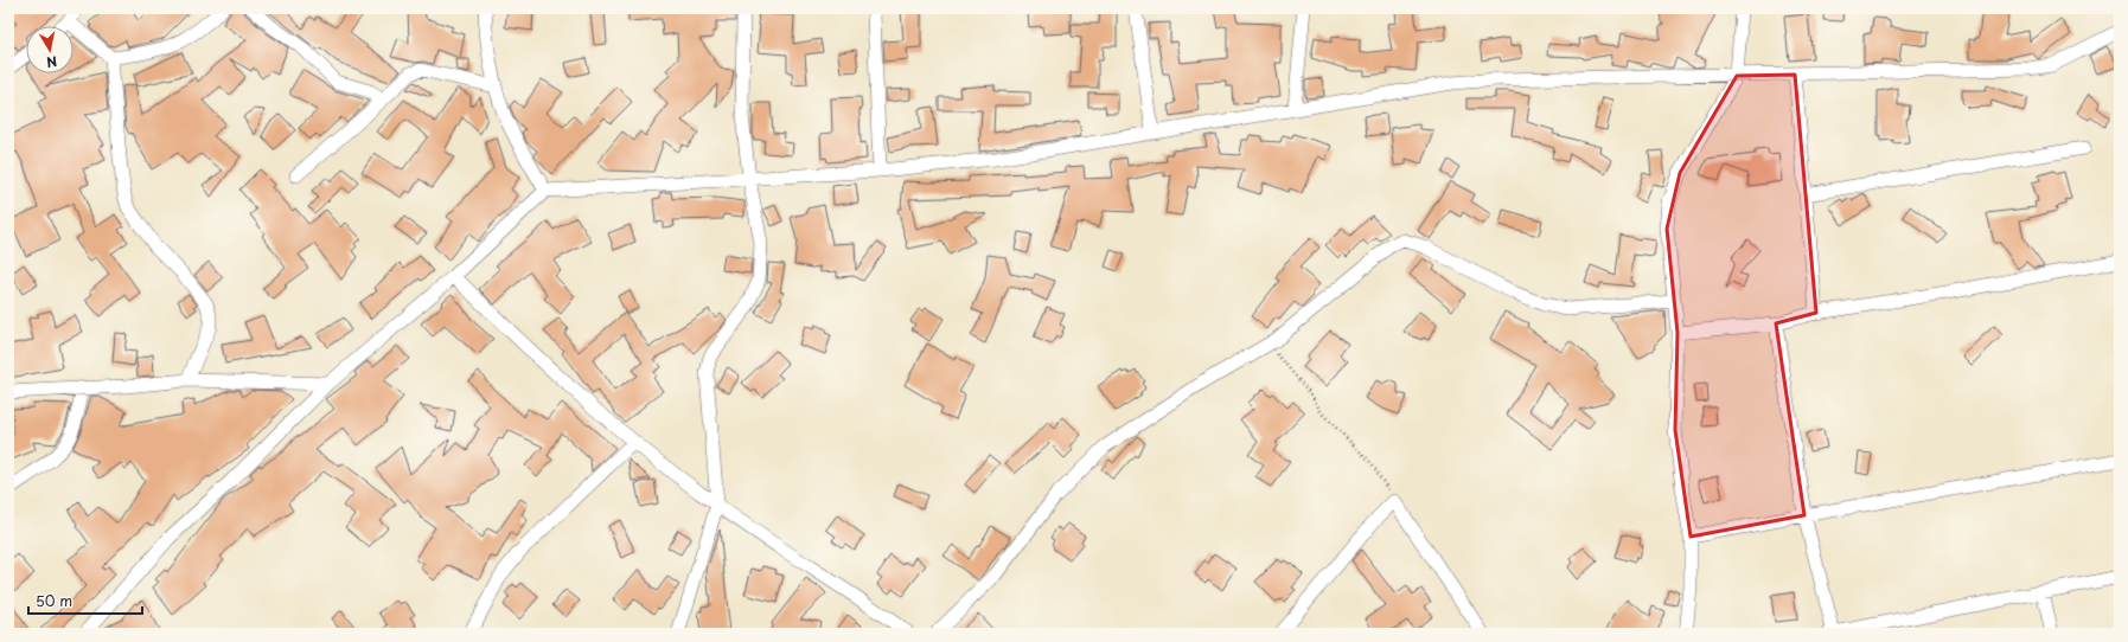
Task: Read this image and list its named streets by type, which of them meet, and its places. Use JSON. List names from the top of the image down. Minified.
{"scale_bar":"50 m","north":"bottom"}
